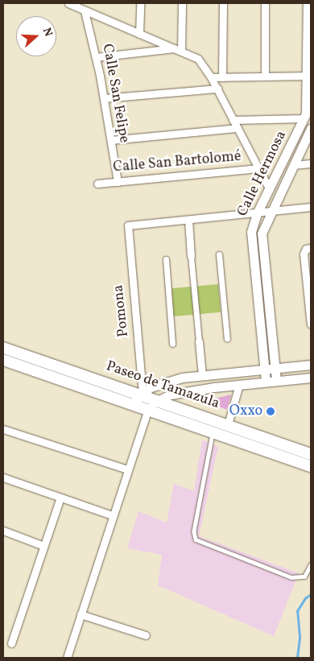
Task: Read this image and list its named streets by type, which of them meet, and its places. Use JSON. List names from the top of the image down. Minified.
{"streets":{"main road":["Paseo de Tamazula"],"street":["Calle San Felipe","Calle San Bartolomé","Calle Hermosa","Pomona"]},"crossings":[["Calle San Felipe","Calle San Bartolomé"],["Pomona","Paseo de Tamazula"]],"places":["Oxxo"],"north":"right"}
